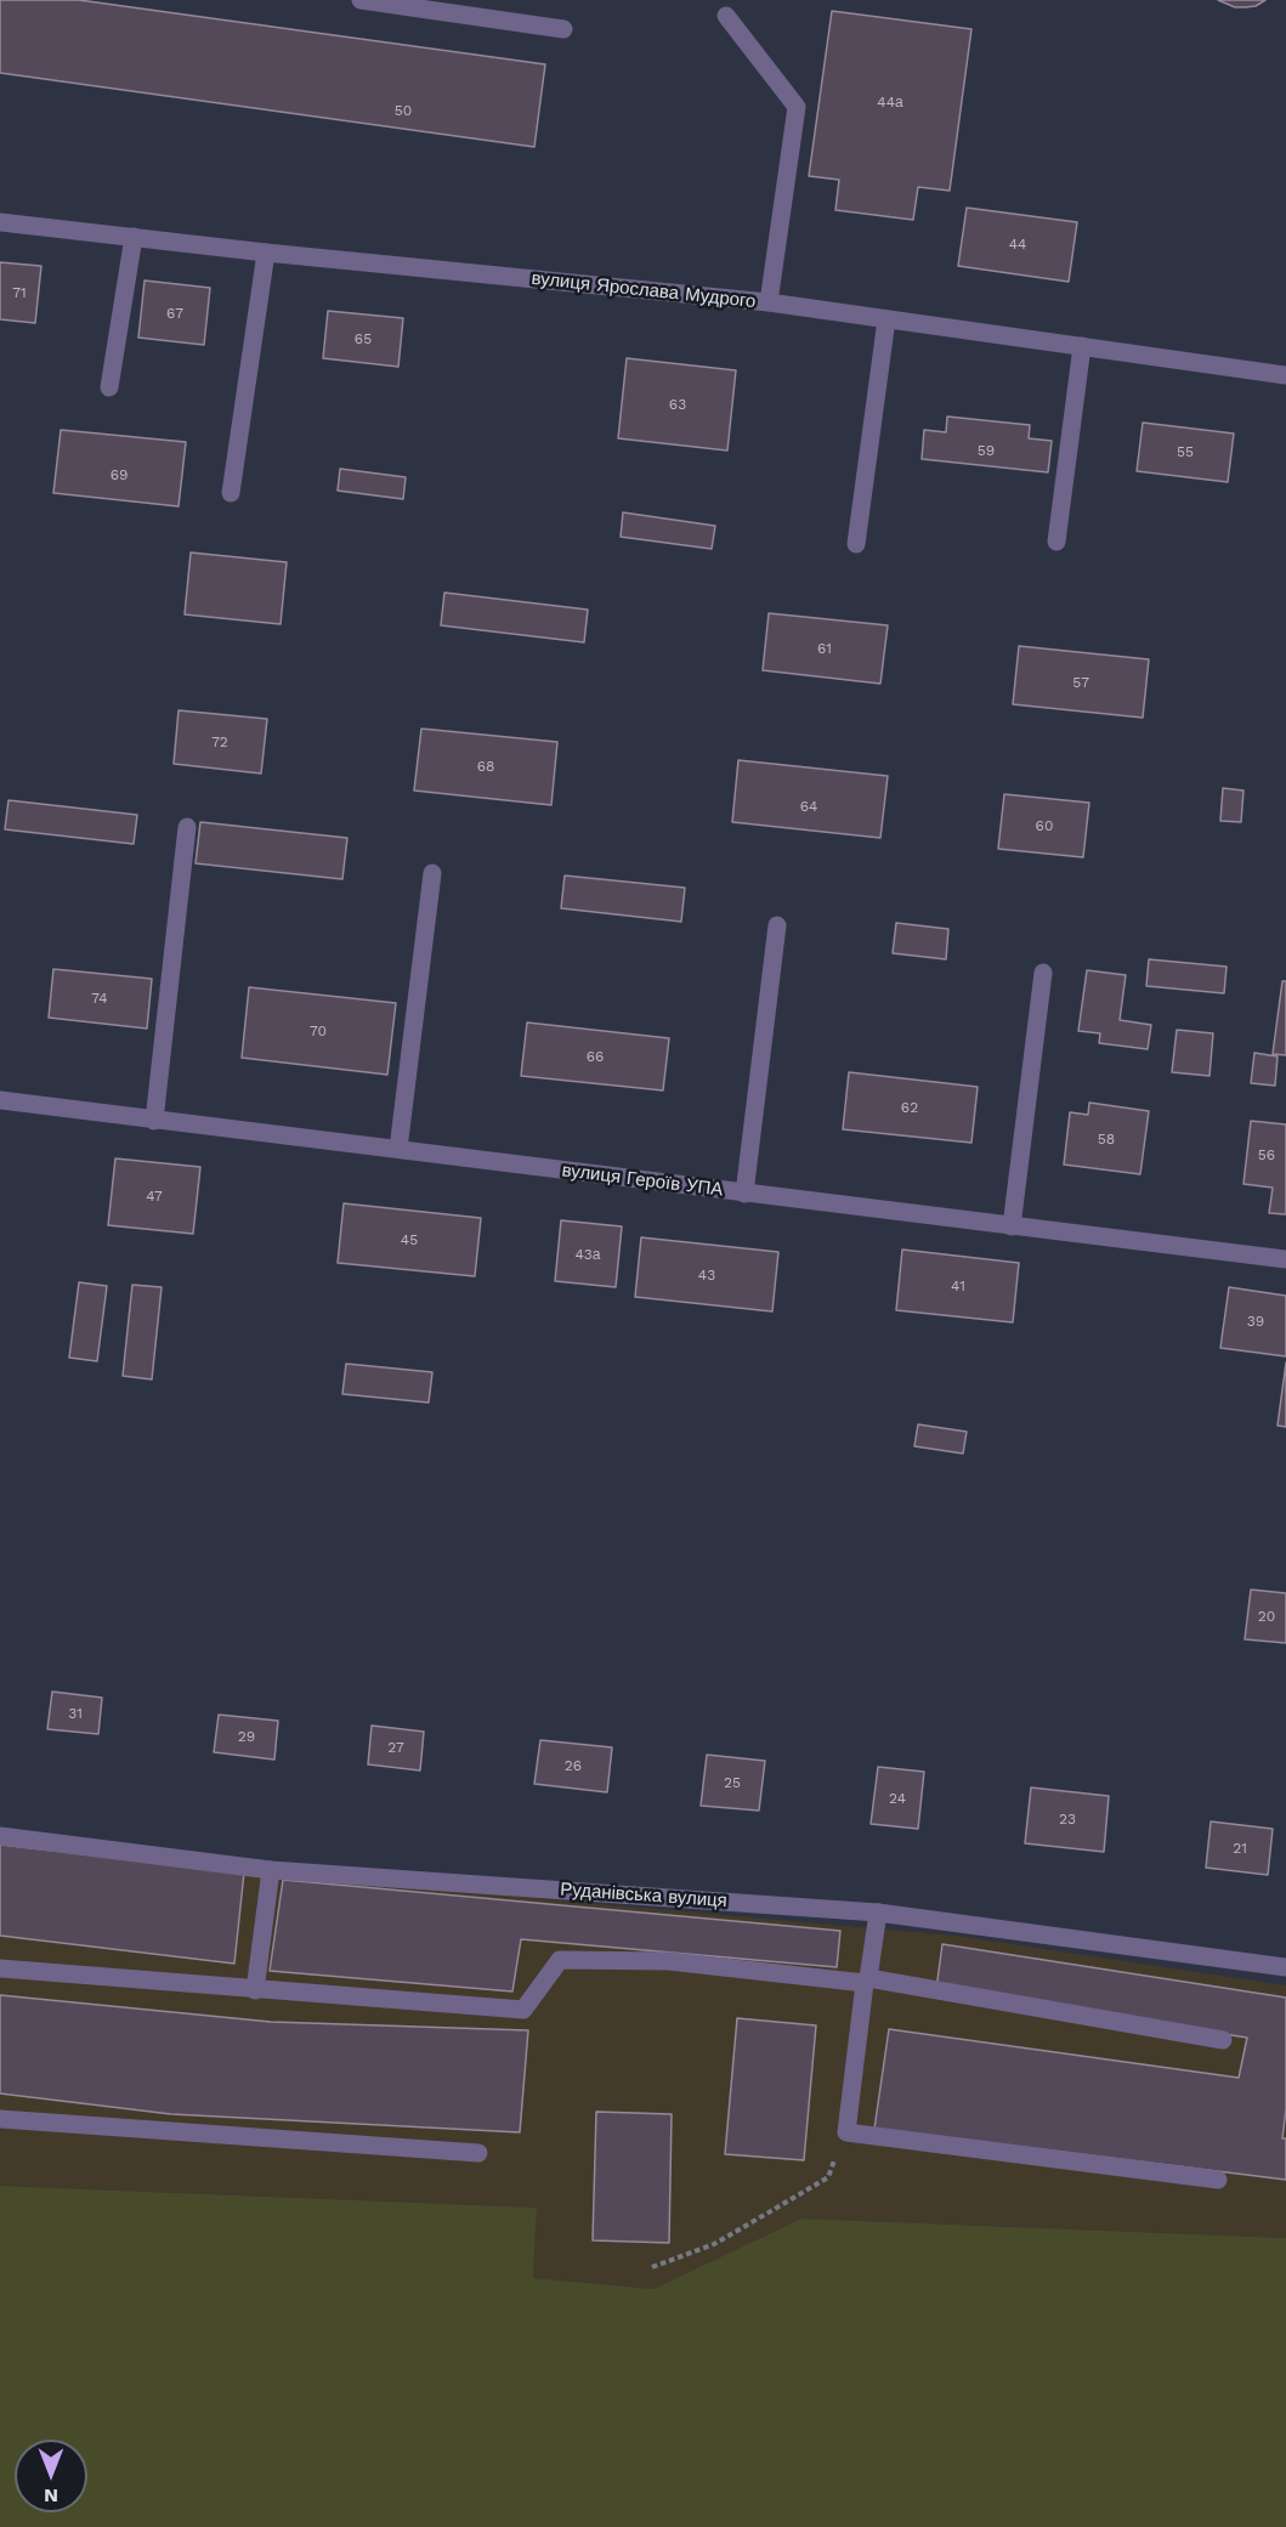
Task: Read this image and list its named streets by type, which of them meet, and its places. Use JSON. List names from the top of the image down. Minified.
{"streets":{"street":["вулиця Ярослава Мудрого","вулиця Героїв УПА","Руданівська вулиця"]},"house_numbers":["44а","50","44","71","67","65","63","59","55","69","61","57","72","68","64","60","74","70","66","62","58","56","47","45","43а","43","41","39","20","31","29","27","26","25","24","23","21"],"north":"bottom"}
